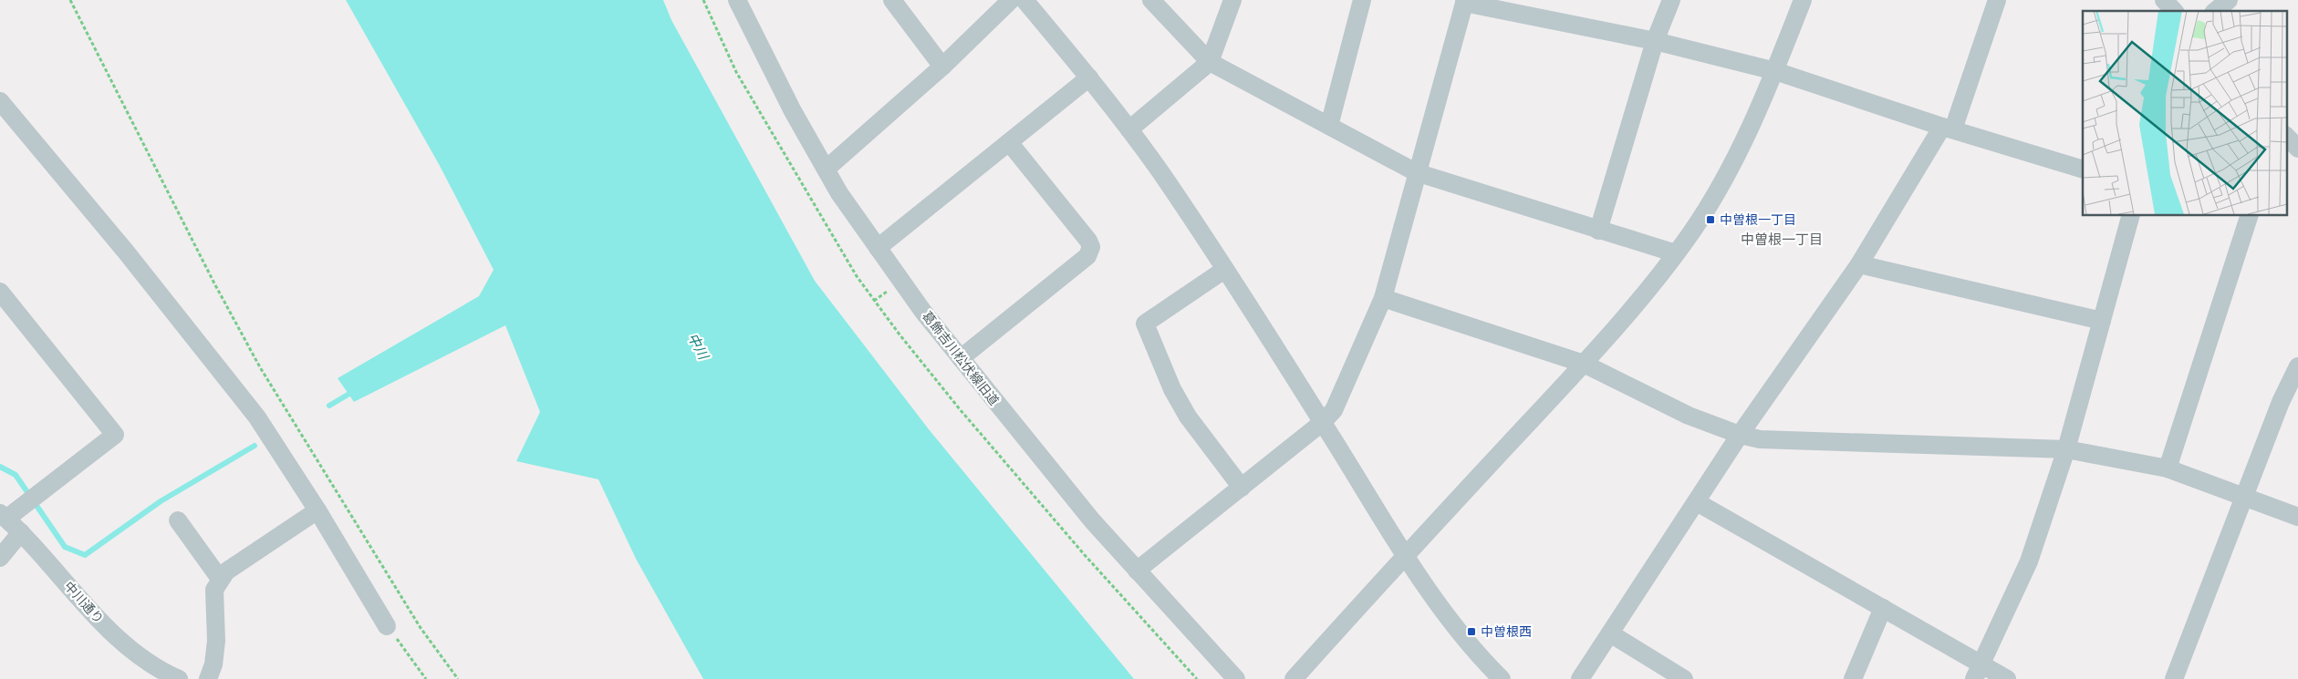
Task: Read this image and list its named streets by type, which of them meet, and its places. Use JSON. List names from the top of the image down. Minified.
{"streets":{"street":["葛飾吉川松伏線旧道","中川通り"]},"districts":["中曽根一丁目"],"water":["中川"],"places":{"transit":["中曽根一丁目","中曽根西"]}}
